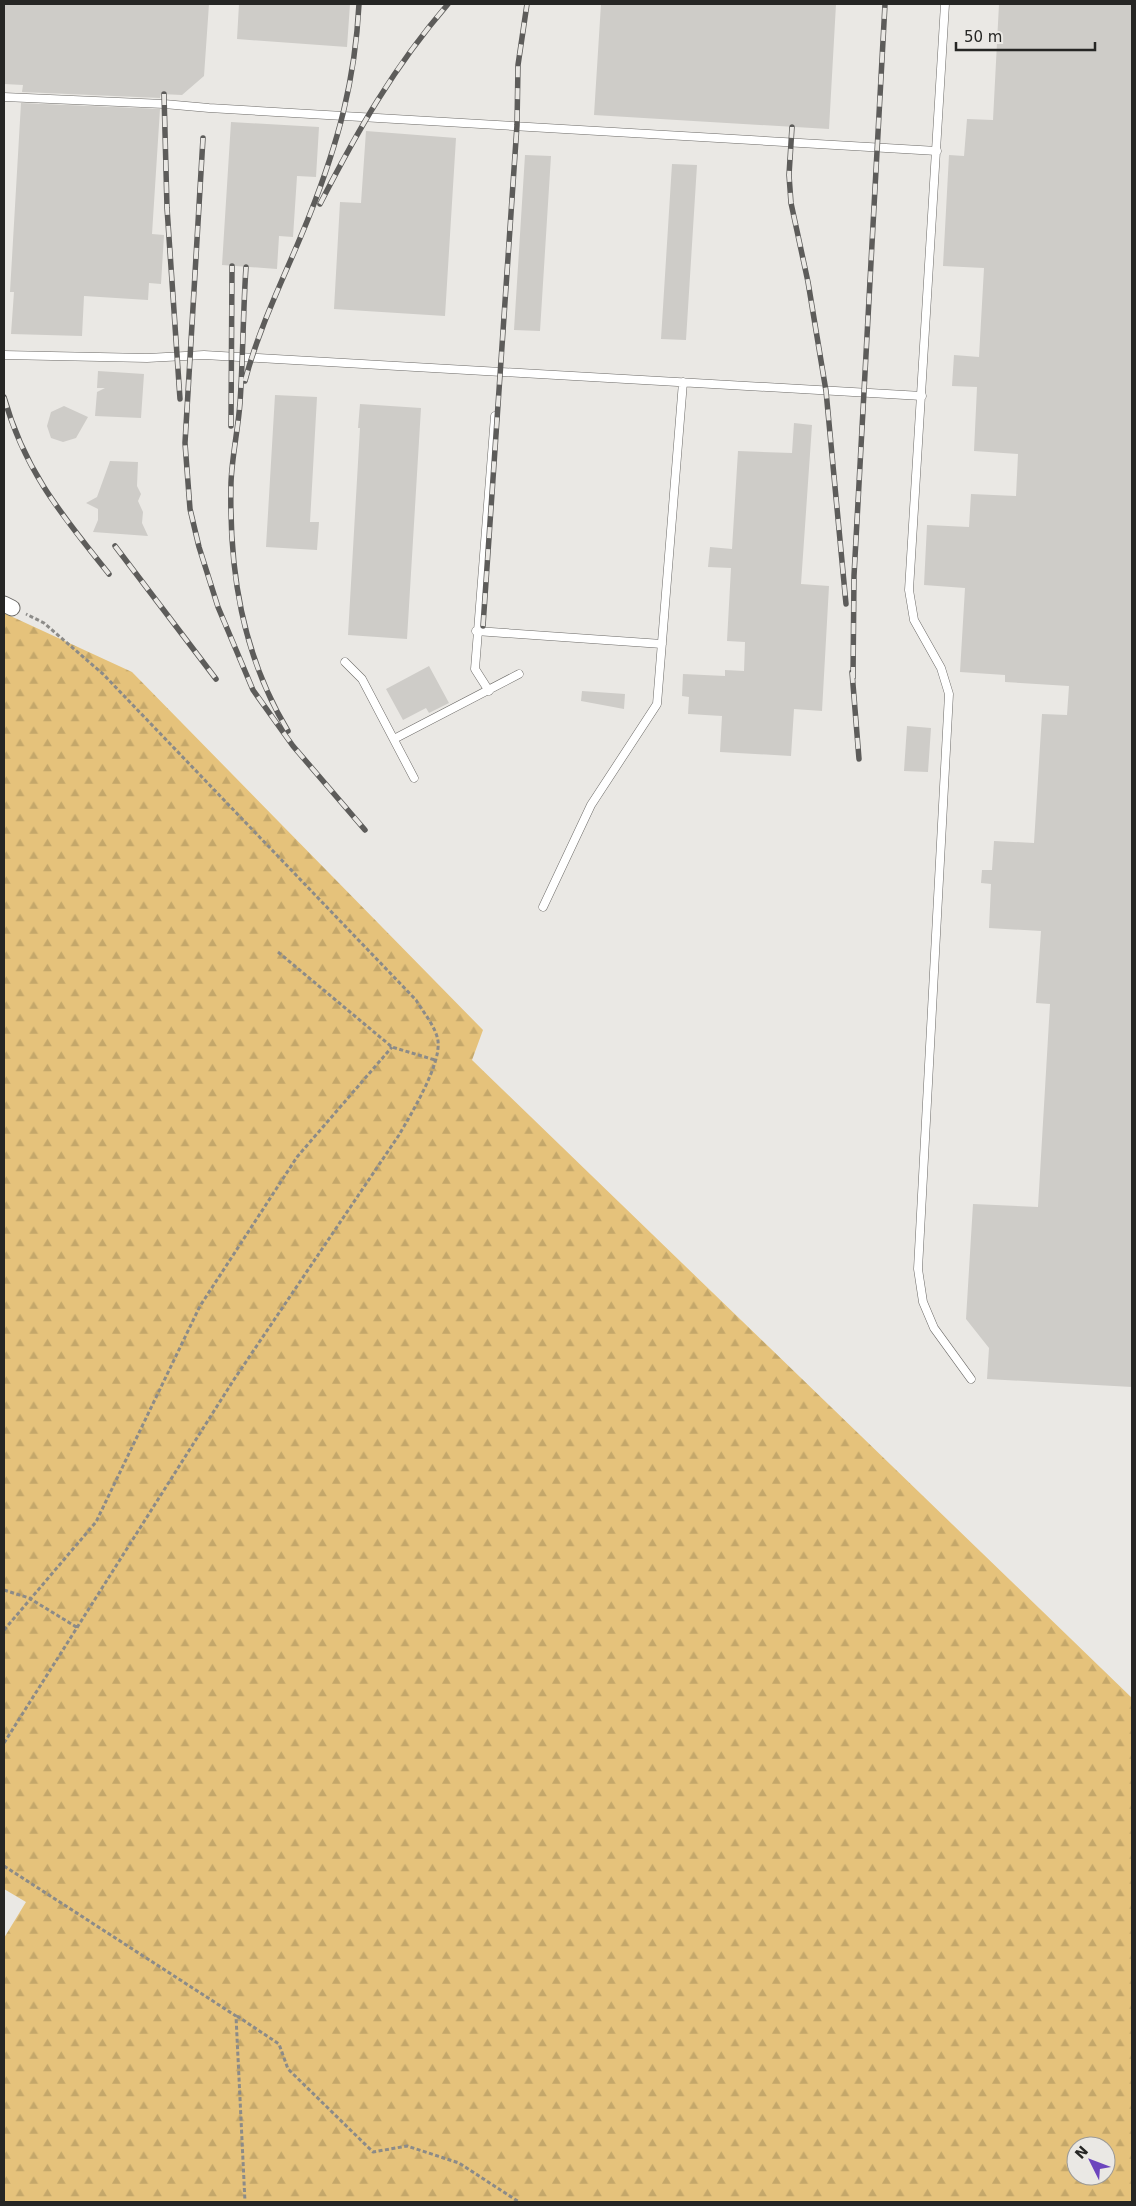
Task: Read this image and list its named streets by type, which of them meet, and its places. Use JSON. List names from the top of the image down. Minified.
{"scale_bar":"50 m","north":"top left"}
